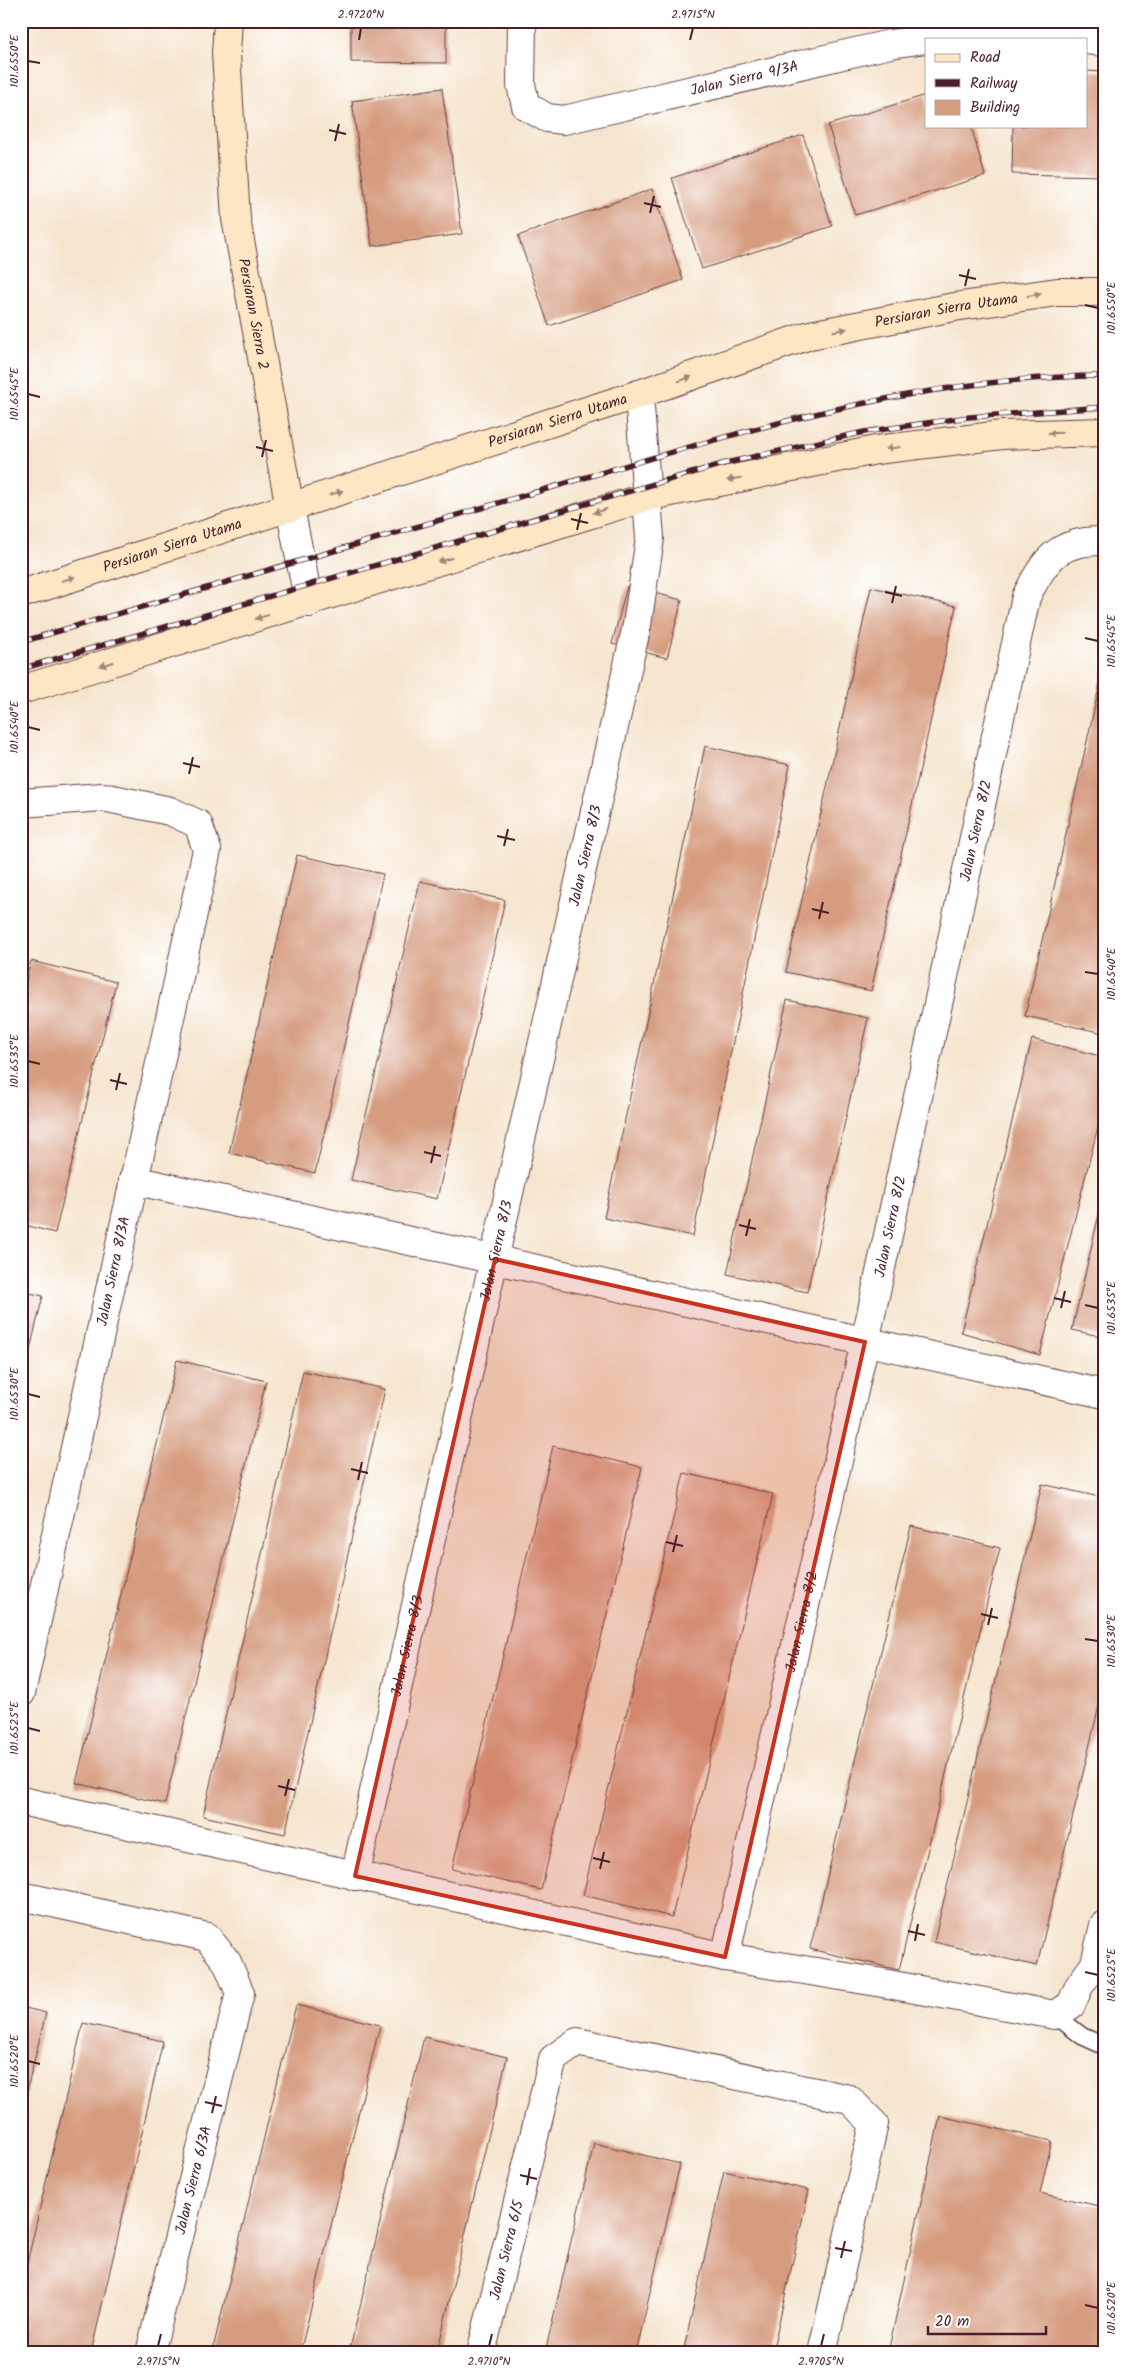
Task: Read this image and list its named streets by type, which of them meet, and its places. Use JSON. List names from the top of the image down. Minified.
{"streets":{"main road":["Persiaran Sierra Utama","Persiaran Sierra 2"],"street":["Jalan Sierra 9/3A","Jalan Sierra 8/2","Jalan Sierra 8/3","Jalan Sierra 8/3A","Jalan Sierra 6/3A","Jalan Sierra 6/5"]},"crossings":[["Persiaran Sierra Utama","Persiaran Sierra 2"],["Persiaran Sierra Utama","Jalan Sierra 8/3"]],"legend":["Road","Railway","Building"],"scale_bar":"20 m","coordinates":["2.9720°N","2.9715°N","101.6550°E","101.6545°E","101.6540°E","101.6535°E","101.6530°E","101.6525°E","101.6520°E","2.9710°N","2.9705°N"]}
